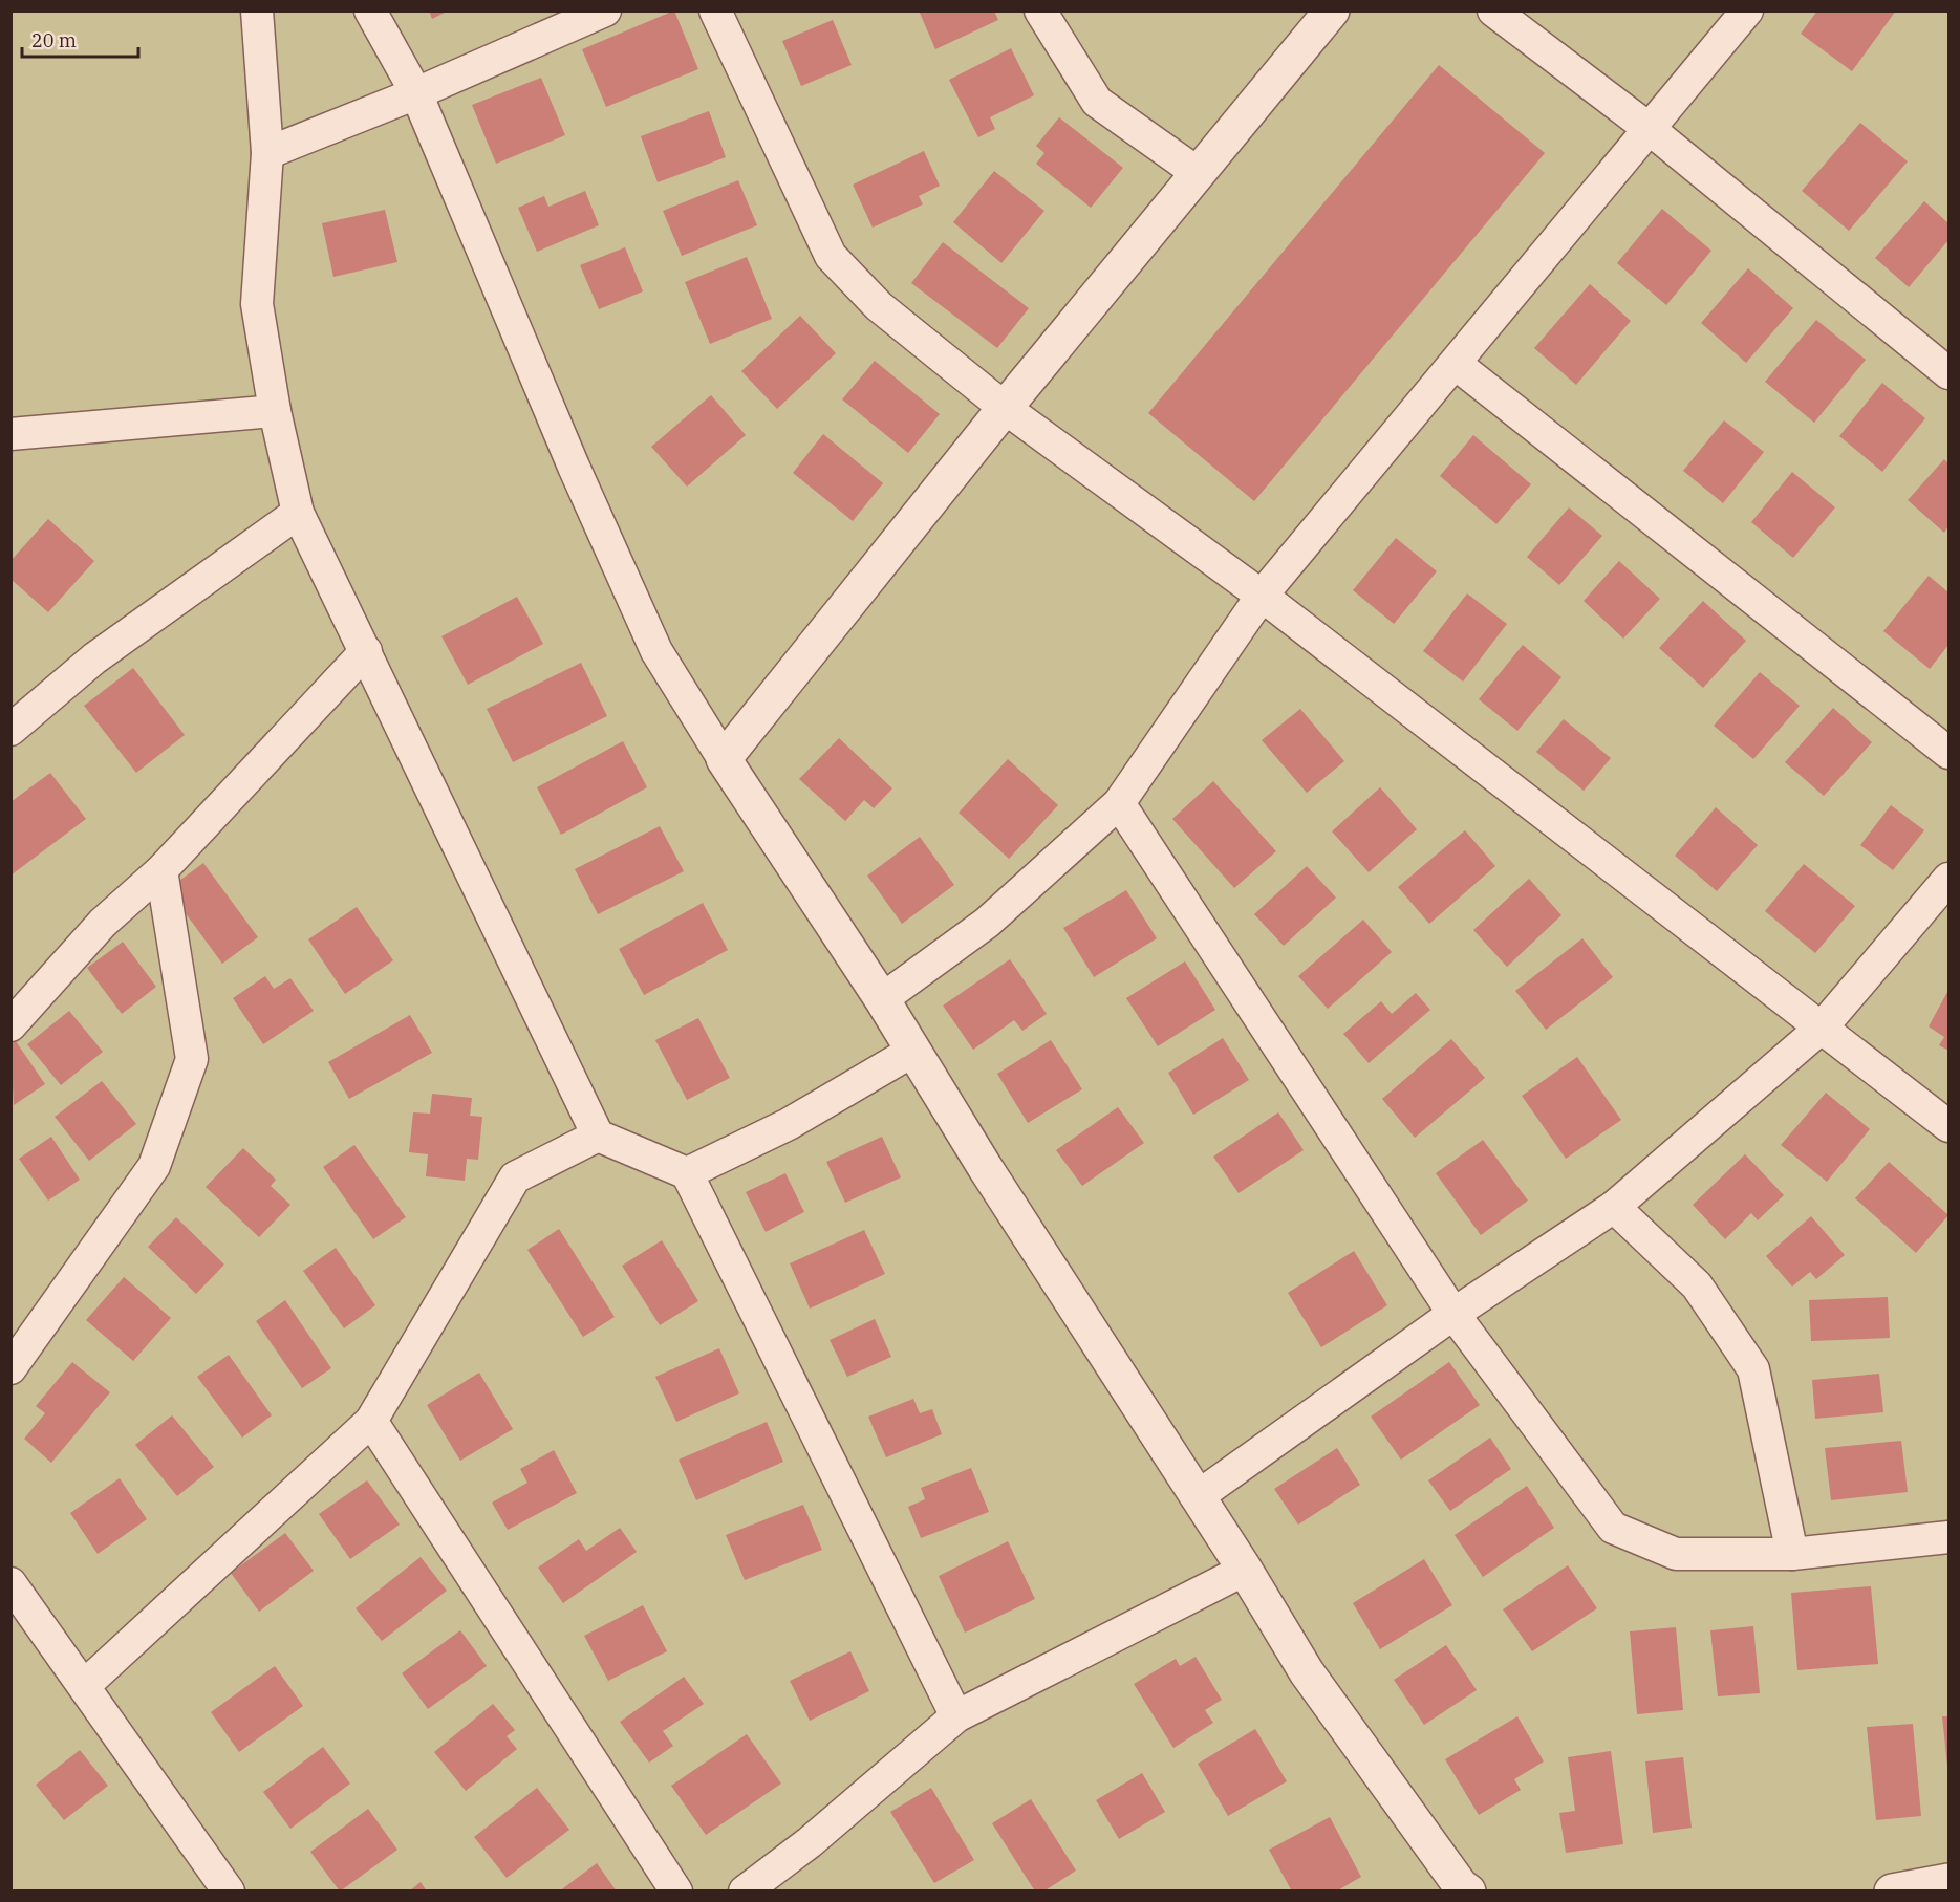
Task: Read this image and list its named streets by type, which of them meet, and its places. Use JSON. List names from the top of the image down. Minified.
{"scale_bar":"20 m"}
